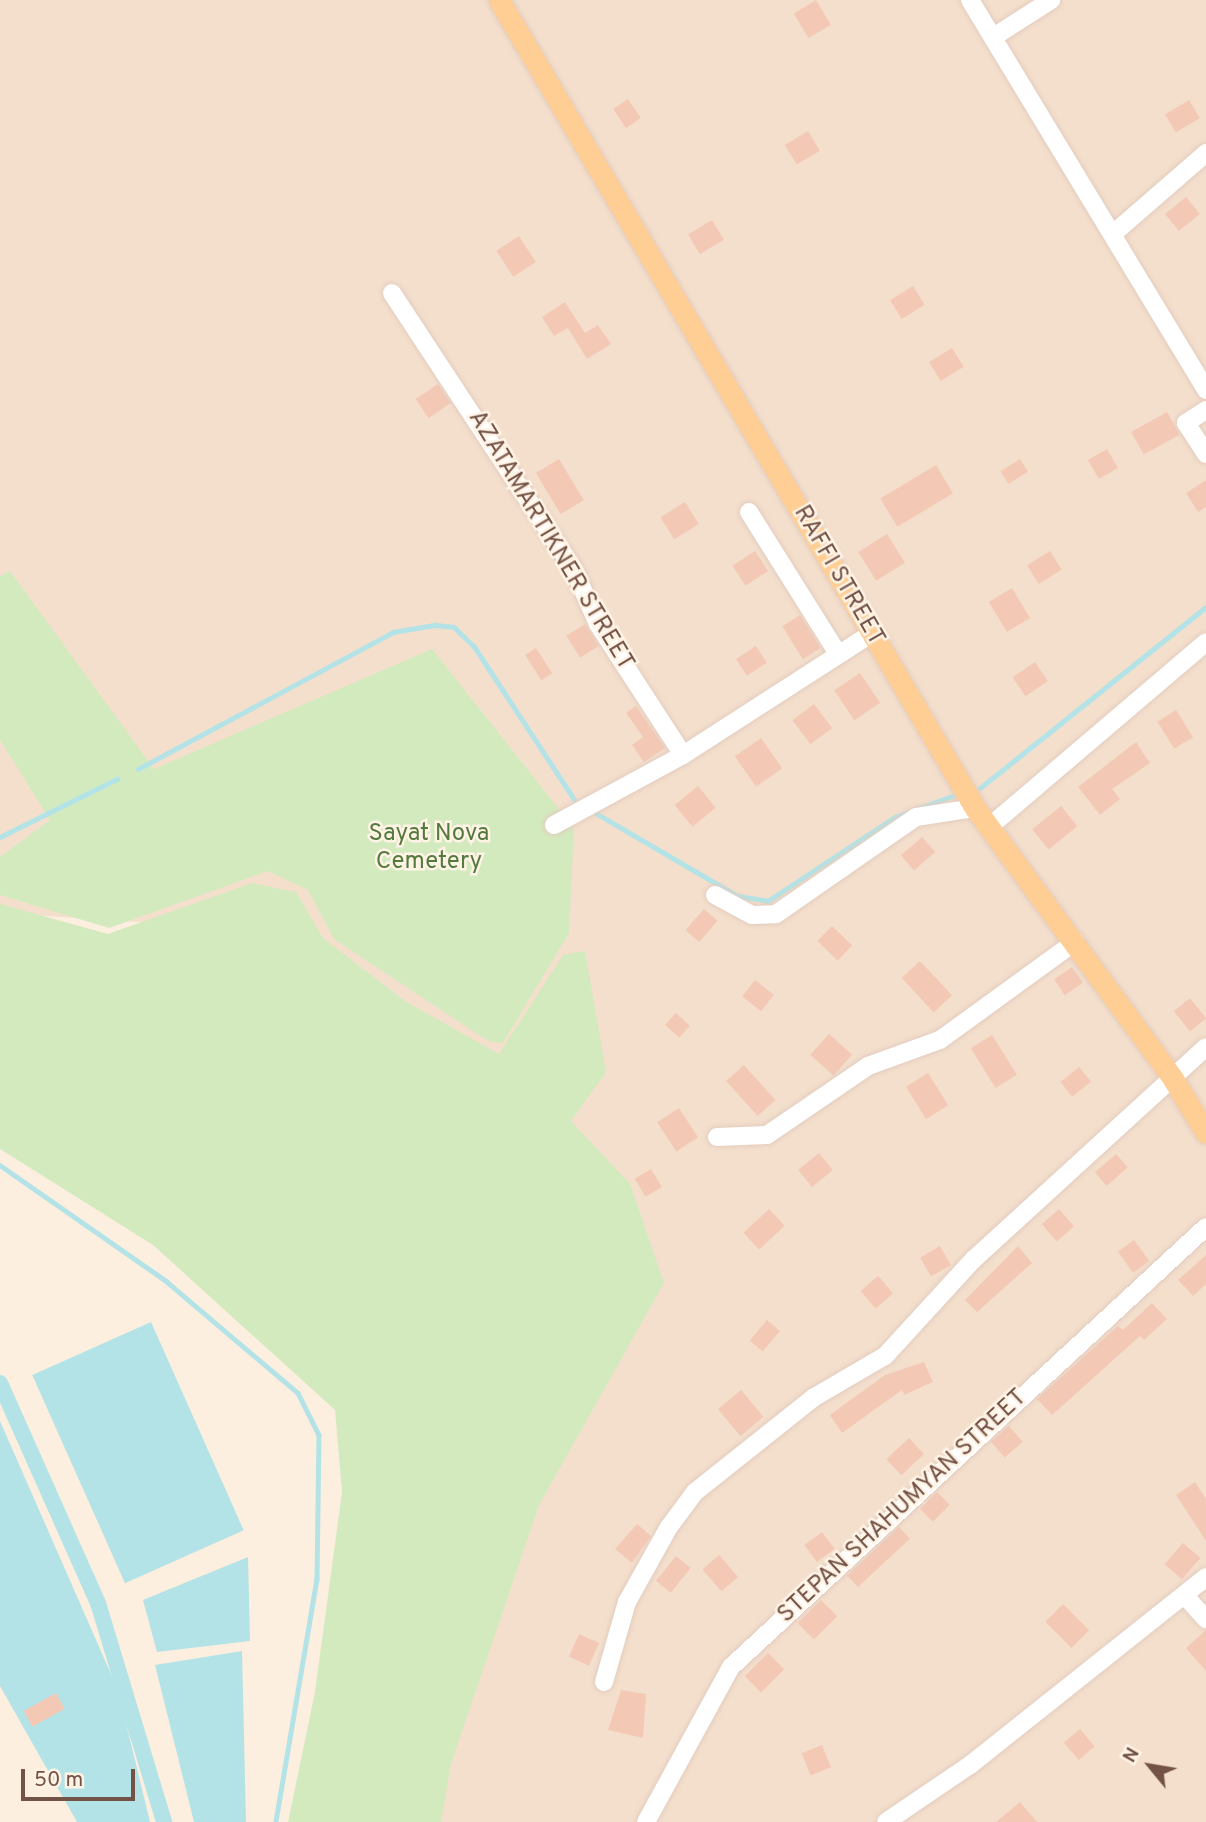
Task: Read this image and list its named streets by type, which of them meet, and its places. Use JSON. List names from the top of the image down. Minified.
{"streets":{"main road":["RAFFI STREET"],"street":["AZATAMARTIKNER STREET","STEPAN SHAHUMYAN STREET"]},"parks":["Sayat Nova Cemetery"],"scale_bar":"50 m","north":"top left"}
